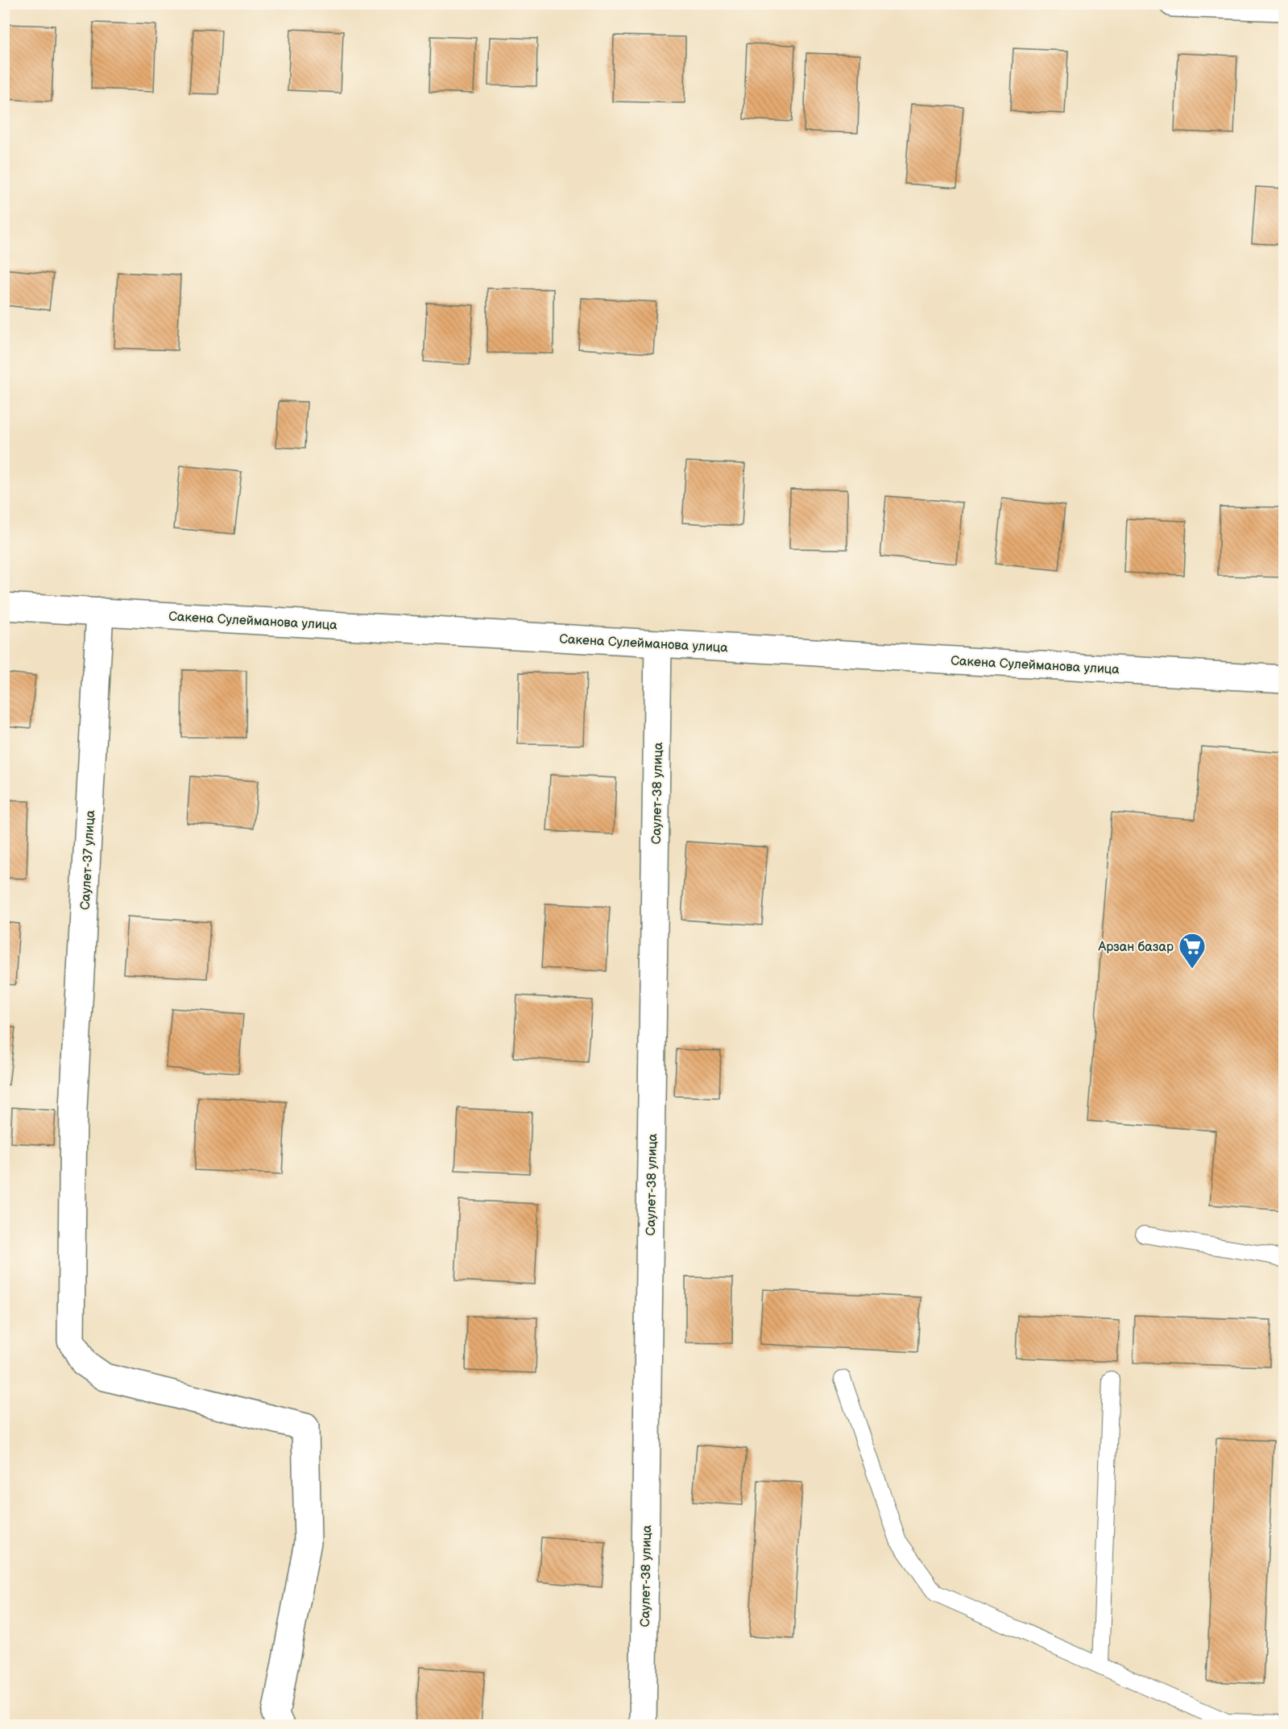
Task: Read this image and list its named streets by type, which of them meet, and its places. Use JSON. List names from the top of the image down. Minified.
{"streets":{"street":["Сакена Сулейманова улица","Саулет-38 улица","Саулет-37 улица"]},"crossings":[["Сакена Сулейманова улица","Саулет-38 улица"],["Сакена Сулейманова улица","Саулет-37 улица"]],"places":{"supermarket":["Арзан базар"]}}
